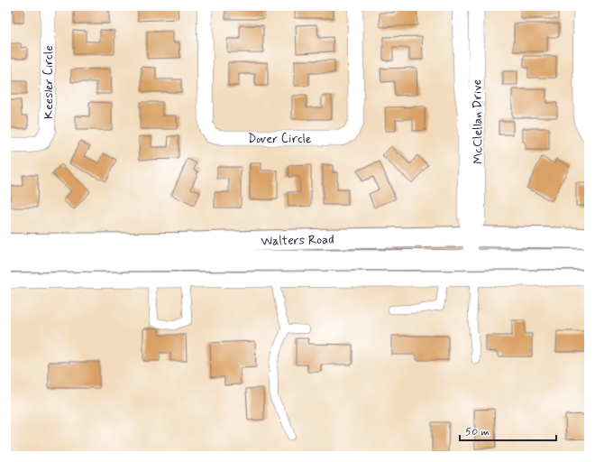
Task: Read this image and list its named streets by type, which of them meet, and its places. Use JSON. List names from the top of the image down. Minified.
{"streets":{"main road":["Walters Road"],"street":["Keesler Circle","McClellan Drive","Dover Circle"]},"crossings":[["McClellan Drive","Walters Road"]],"scale_bar":"50 m"}
